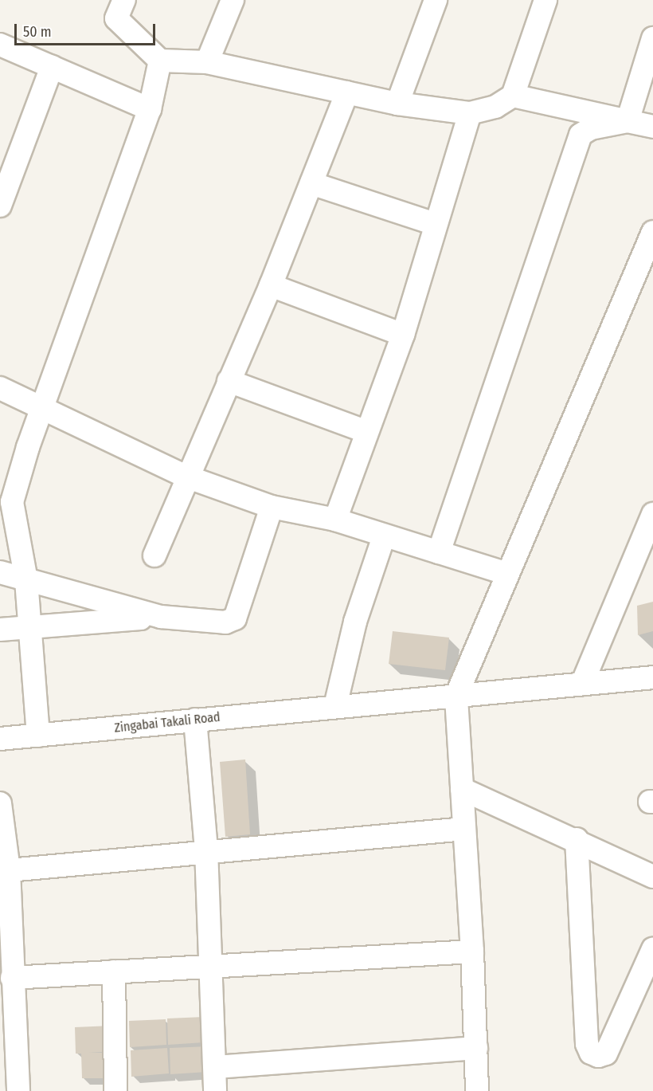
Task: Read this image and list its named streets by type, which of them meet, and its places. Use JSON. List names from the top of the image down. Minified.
{"streets":{"street":["Zingabai Takali Road"]},"scale_bar":"50 m"}
